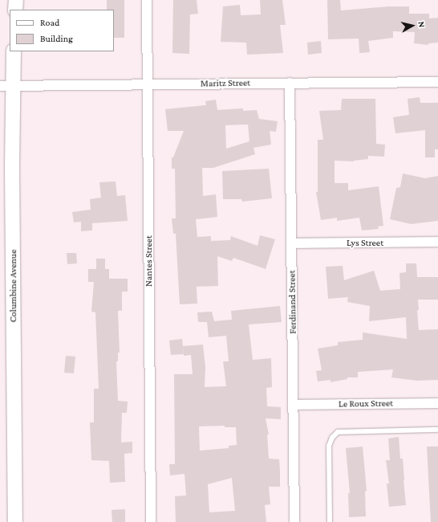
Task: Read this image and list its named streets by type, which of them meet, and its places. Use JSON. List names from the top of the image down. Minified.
{"streets":{"main road":["Columbine Avenue"],"street":["Maritz Street","Lys Street","Nantes Street","Ferdinand Street","Le Roux Street"]},"crossings":[["Maritz Street","Nantes Street"],["Maritz Street","Columbine Avenue"],["Maritz Street","Ferdinand Street"],["Lys Street","Ferdinand Street"],["Ferdinand Street","Le Roux Street"]],"legend":["Road","Building"],"north":"right"}
